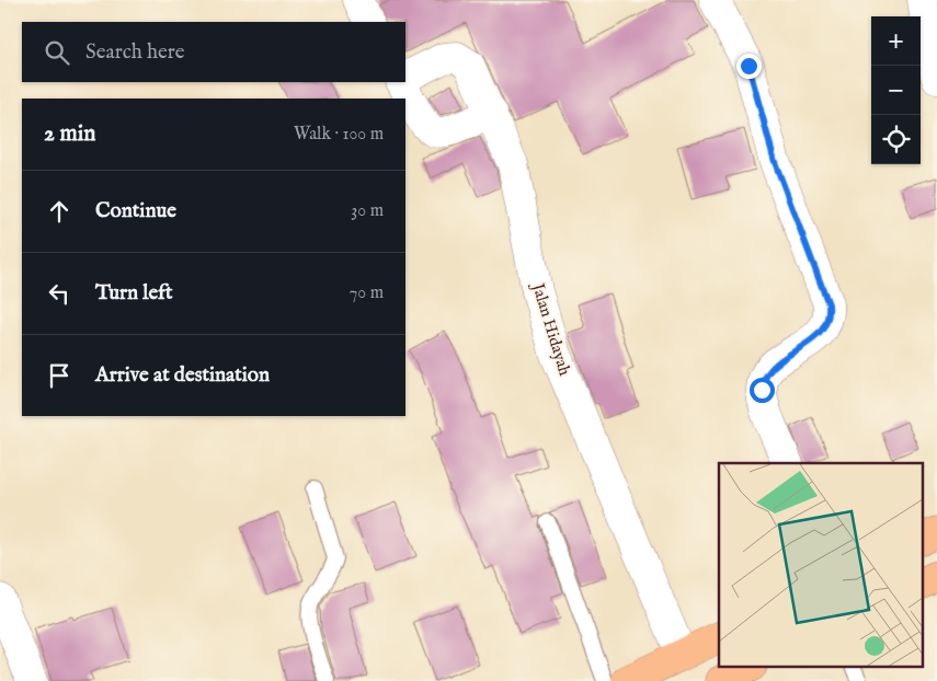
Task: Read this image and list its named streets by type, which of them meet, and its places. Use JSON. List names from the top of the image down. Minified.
{"streets":{"street":["Jalan Hidayah"]},"page":{"map_buttons":["+","−"],"search":"Search here","heading":["2 min","Walk · 100 m"],"list":[["Continue","30 m"],["Turn left","70 m"],"Arrive at destination"]}}
